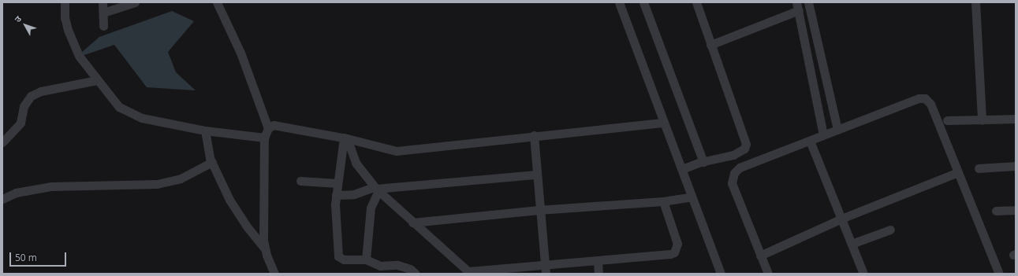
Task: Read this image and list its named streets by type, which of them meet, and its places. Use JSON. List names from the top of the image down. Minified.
{"scale_bar":"50 m","north":"top left"}
